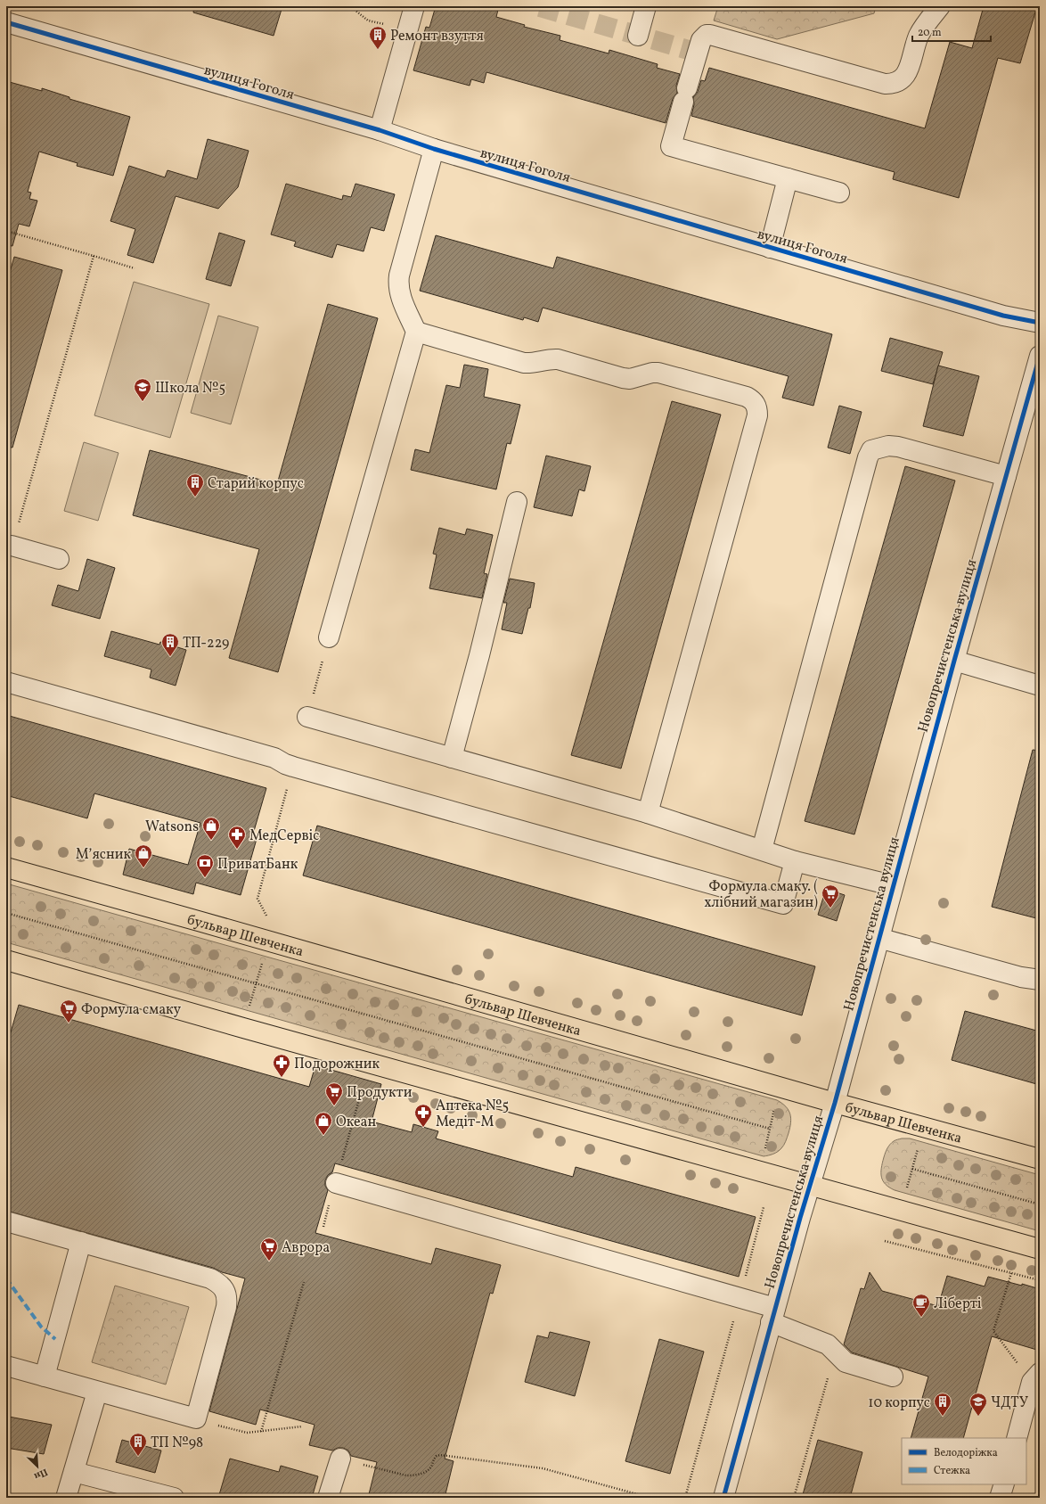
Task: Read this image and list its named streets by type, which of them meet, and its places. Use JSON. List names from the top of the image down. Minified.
{"streets":{"main road":["бульвар Шевченка"],"street":["вулиця Гоголя","Новопречистенська вулиця"]},"crossings":[["Новопречистенська вулиця","бульвар Шевченка"]],"places":{"building":["Ремонт взуття","Старий корпус","ТП-229","10 корпус","ТП №98"],"school or university":["Школа №5","ЧДТУ"],"shop":["Watsons","Мʼясник","Океан"],"pharmacy":["МедСервіс","Подорожник","Аптека №5 Медіт-М"],"bank":["ПриватБанк"],"supermarket":["Формула смаку. ( хлібний магазин)","Формула смаку","Продукти","Аврора"],"cafe":["Ліберті"]},"legend":["Велодоріжка","Стежка"],"scale_bar":"20 m","north":"bottom right"}
